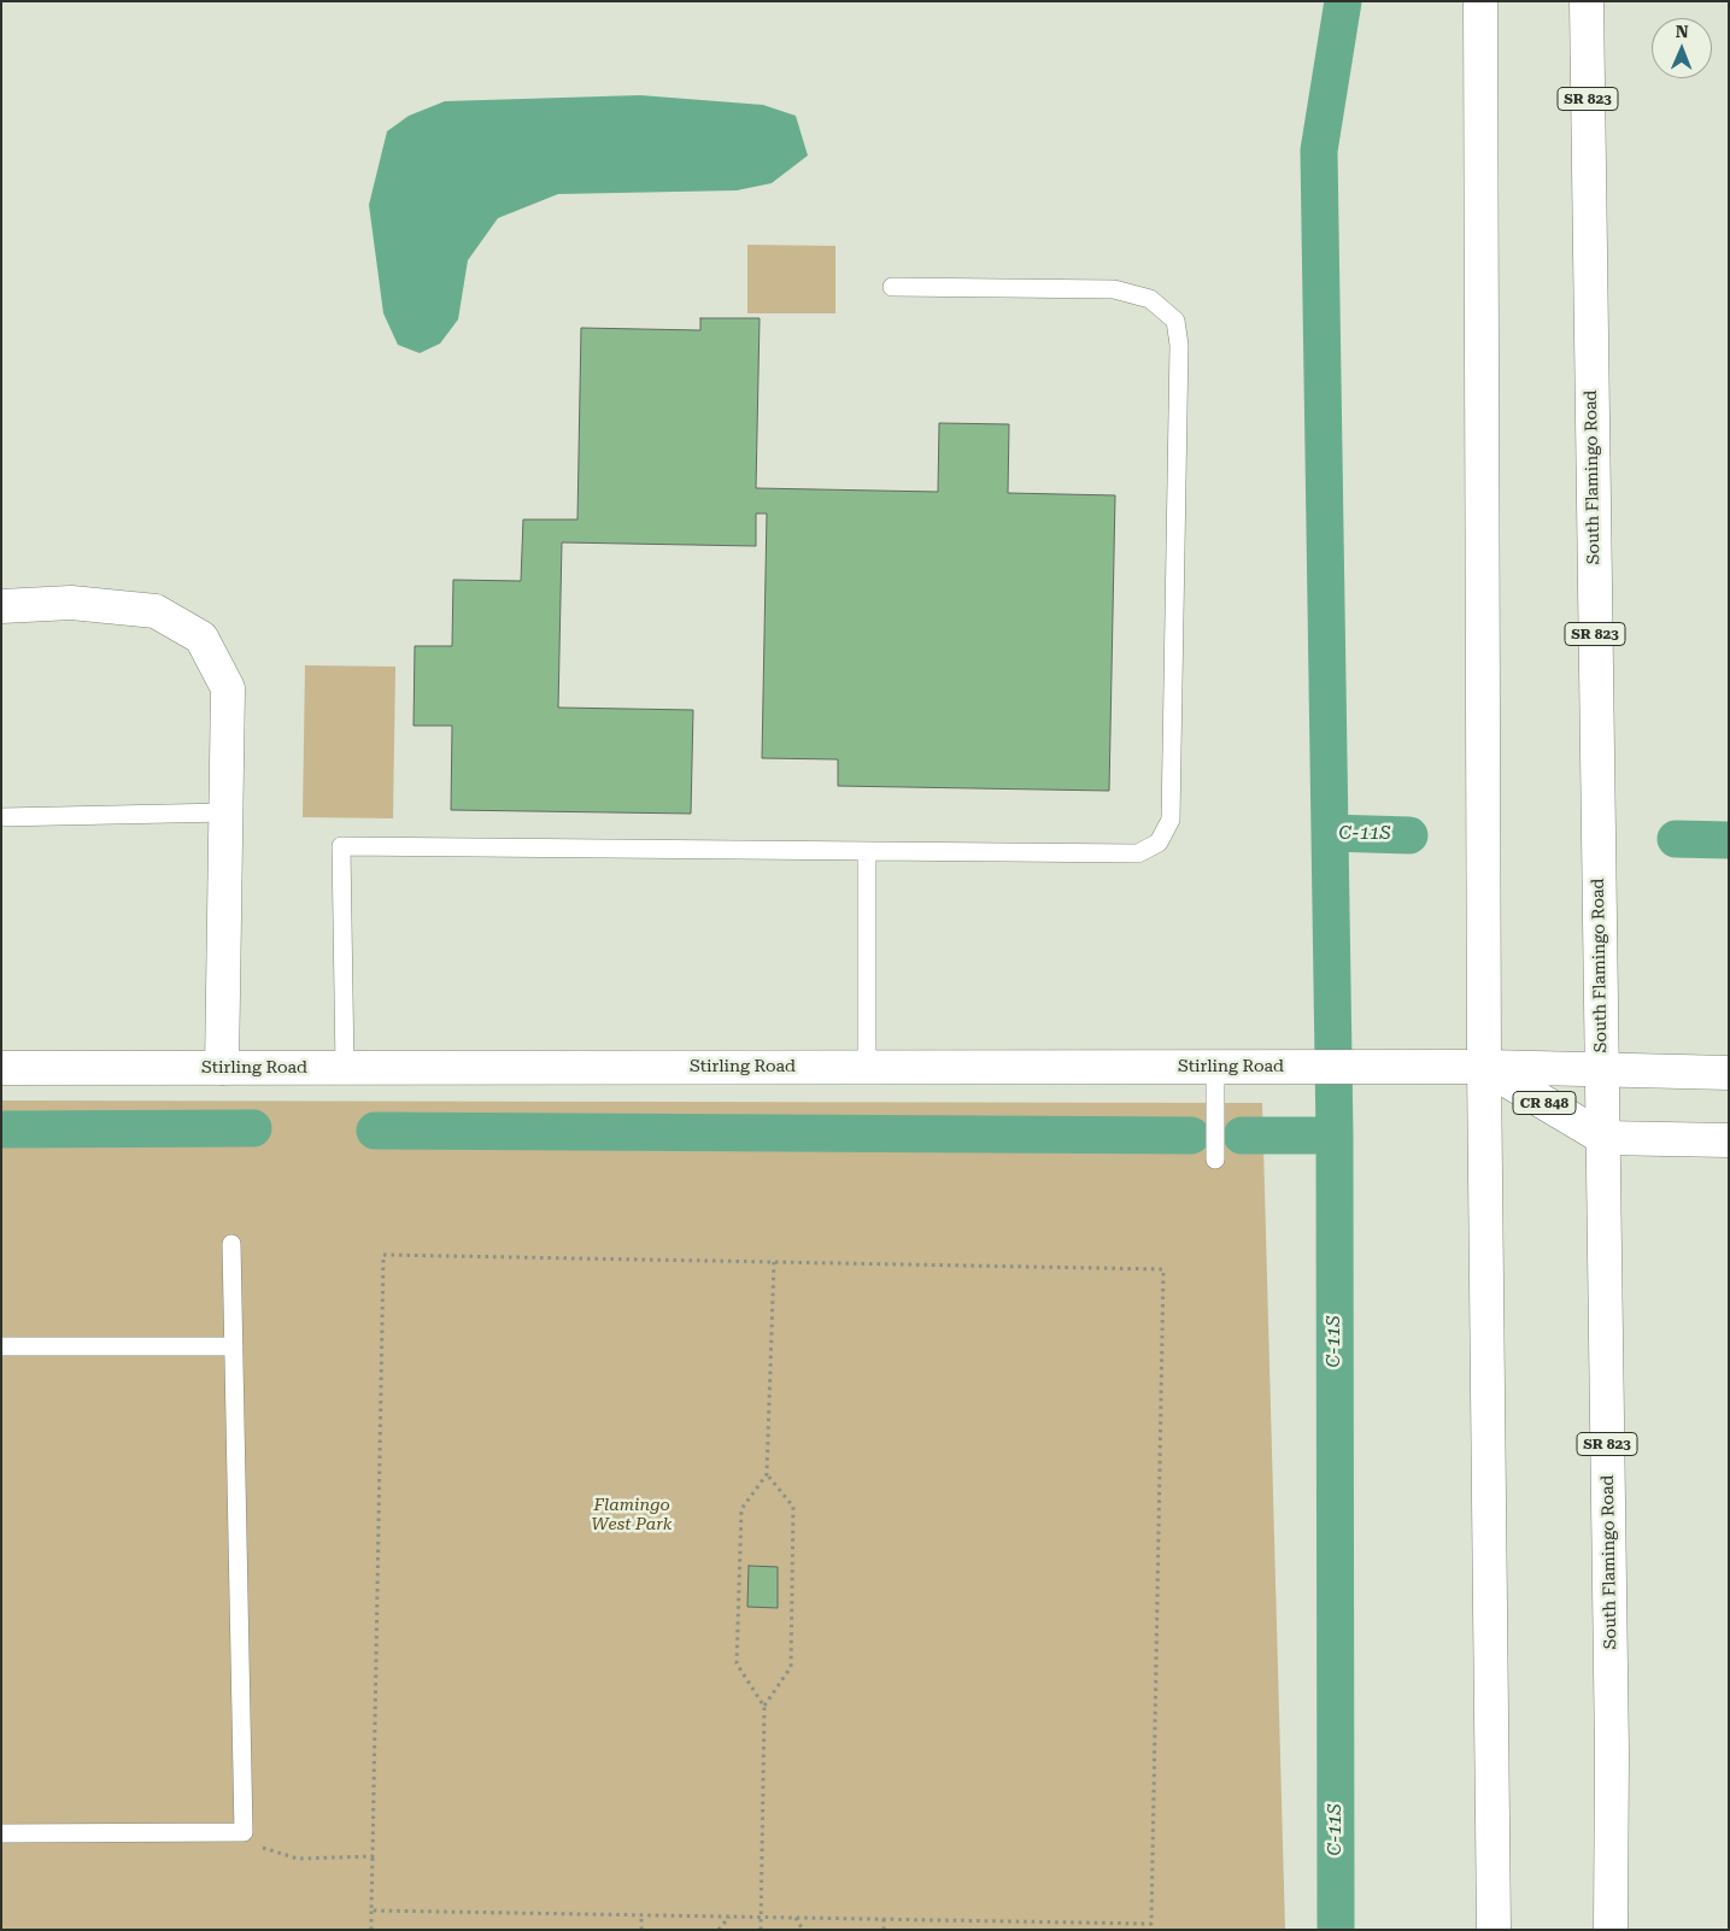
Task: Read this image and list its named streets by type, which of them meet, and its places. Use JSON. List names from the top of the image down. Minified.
{"streets":{"main road":["SR 823","South Flamingo Road","Stirling Road","CR 848"]},"crossings":[["South Flamingo Road","Stirling Road"],["South Flamingo Road","CR 848"],["Stirling Road","CR 848"]],"water":["C-11S"],"parks":["Flamingo West Park"],"north":"top"}
